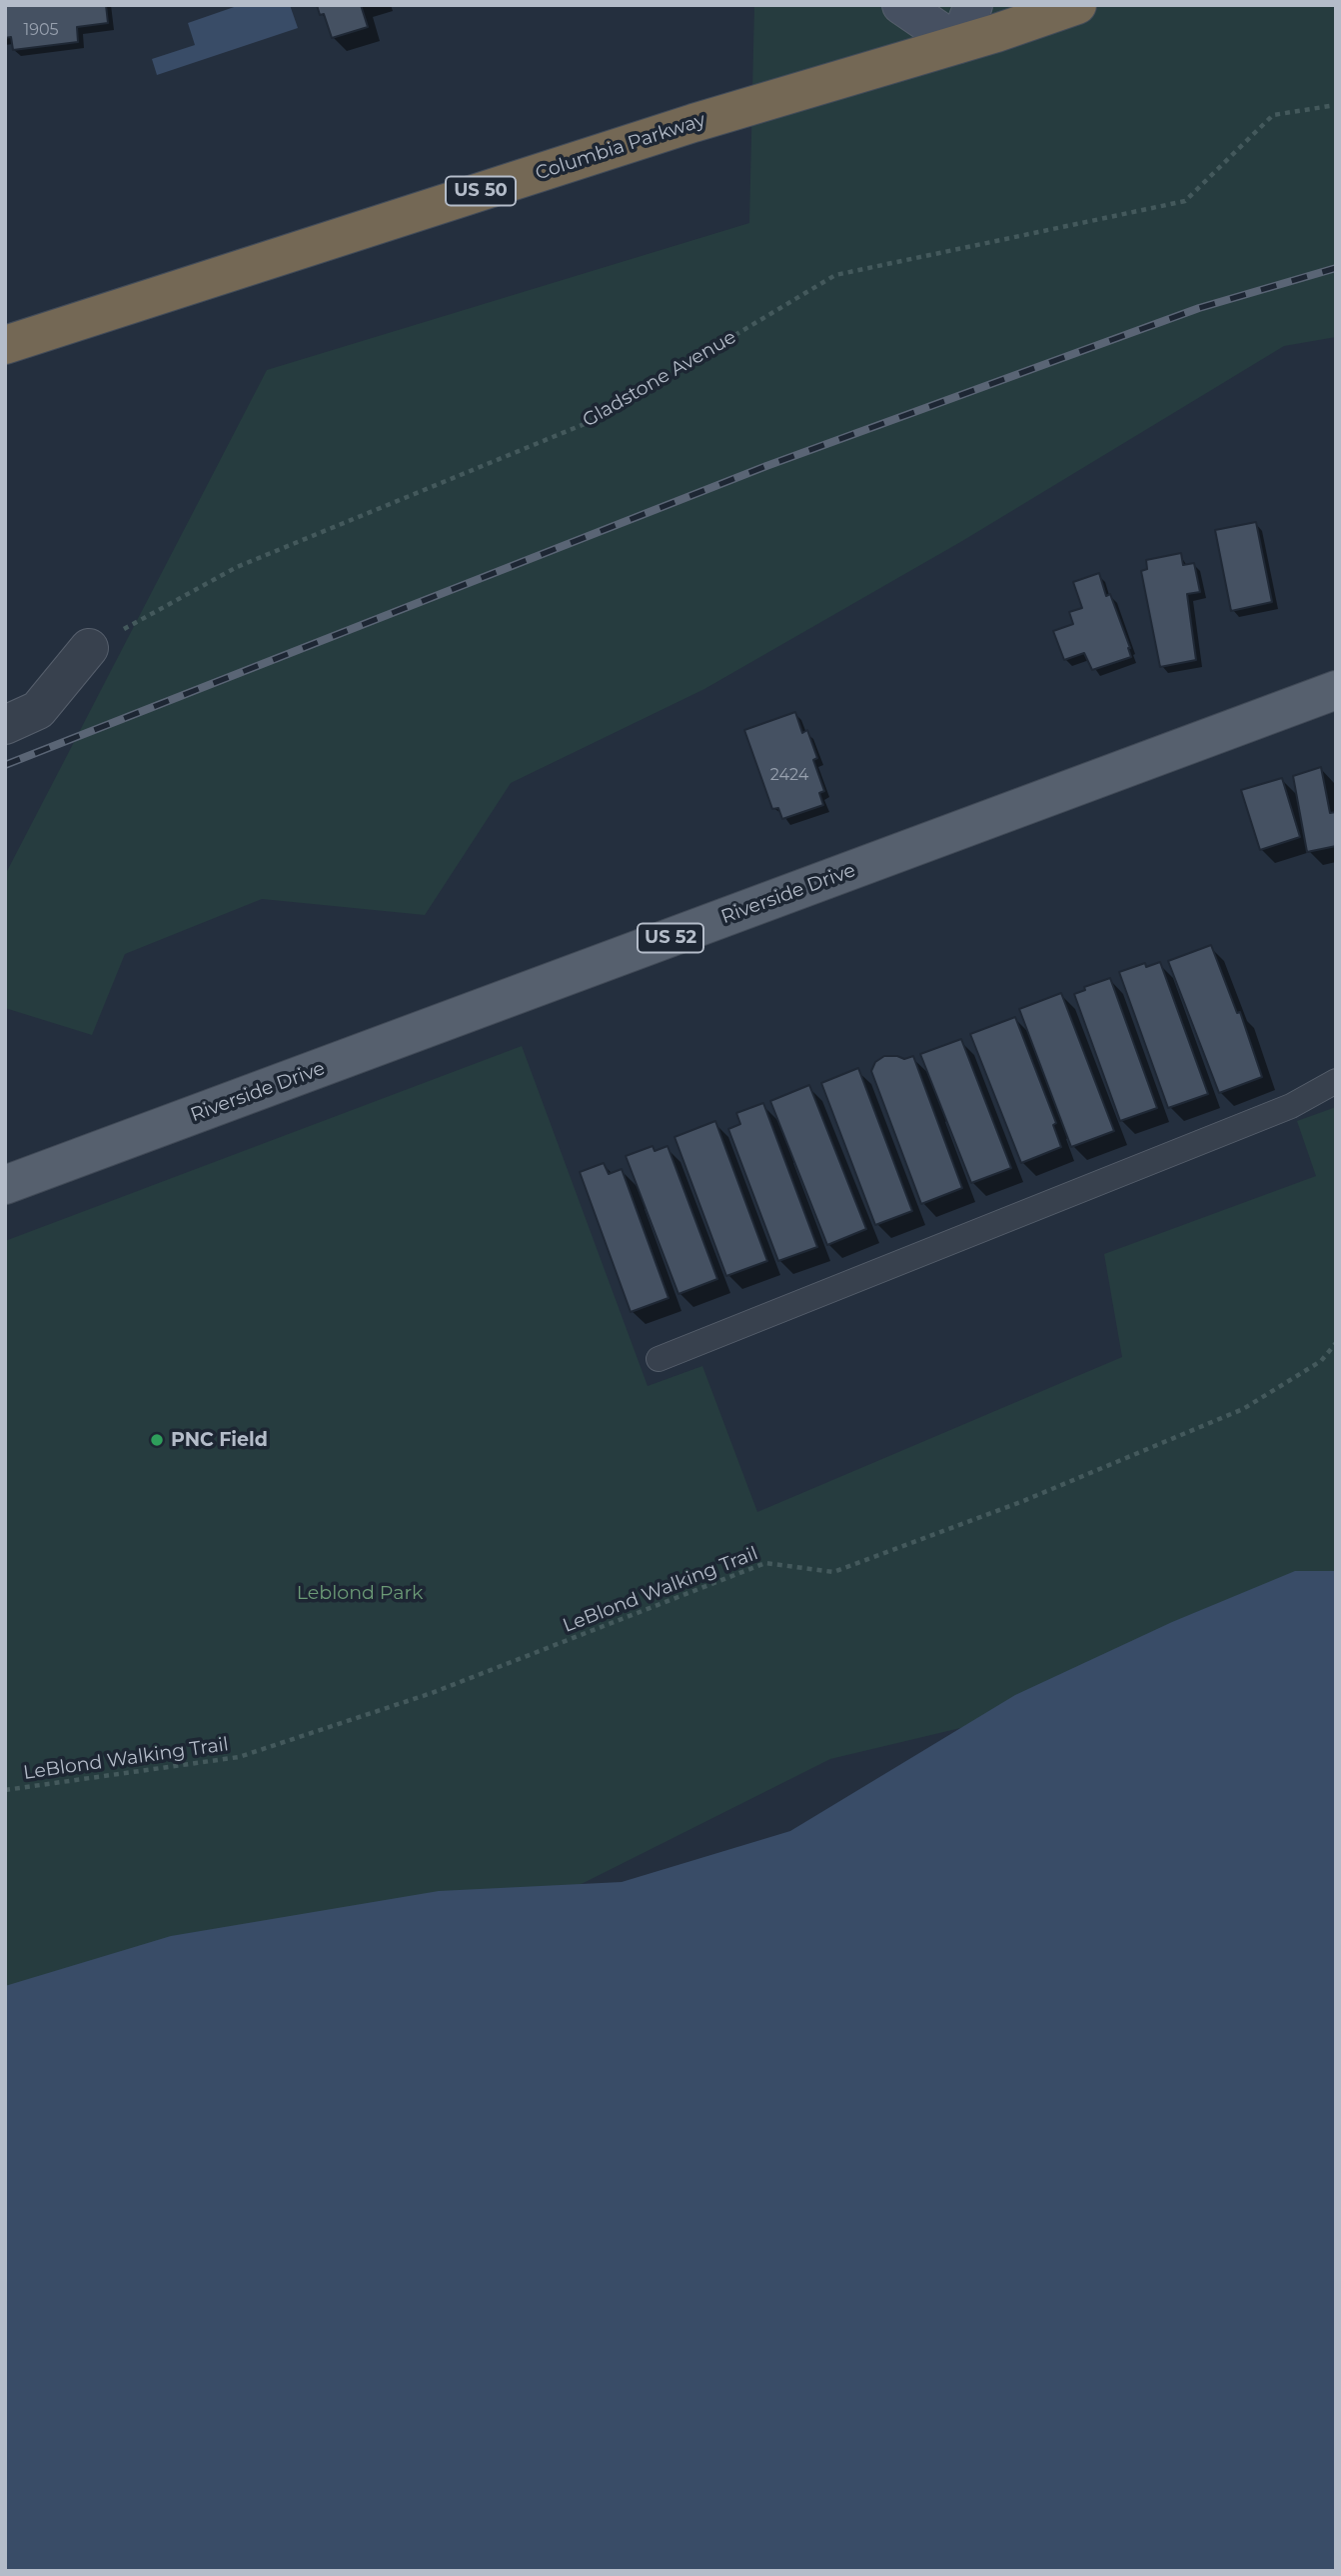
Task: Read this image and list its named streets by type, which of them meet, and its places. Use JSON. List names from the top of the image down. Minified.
{"streets":{"highway":["Columbia Parkway","US 50"],"main road":["Riverside Drive","US 52"],"path":["Gladstone Avenue","LeBlond Walking Trail"]},"parks":["Leblond Park"],"places":["PNC Field"],"house_numbers":["1905","2424"]}
